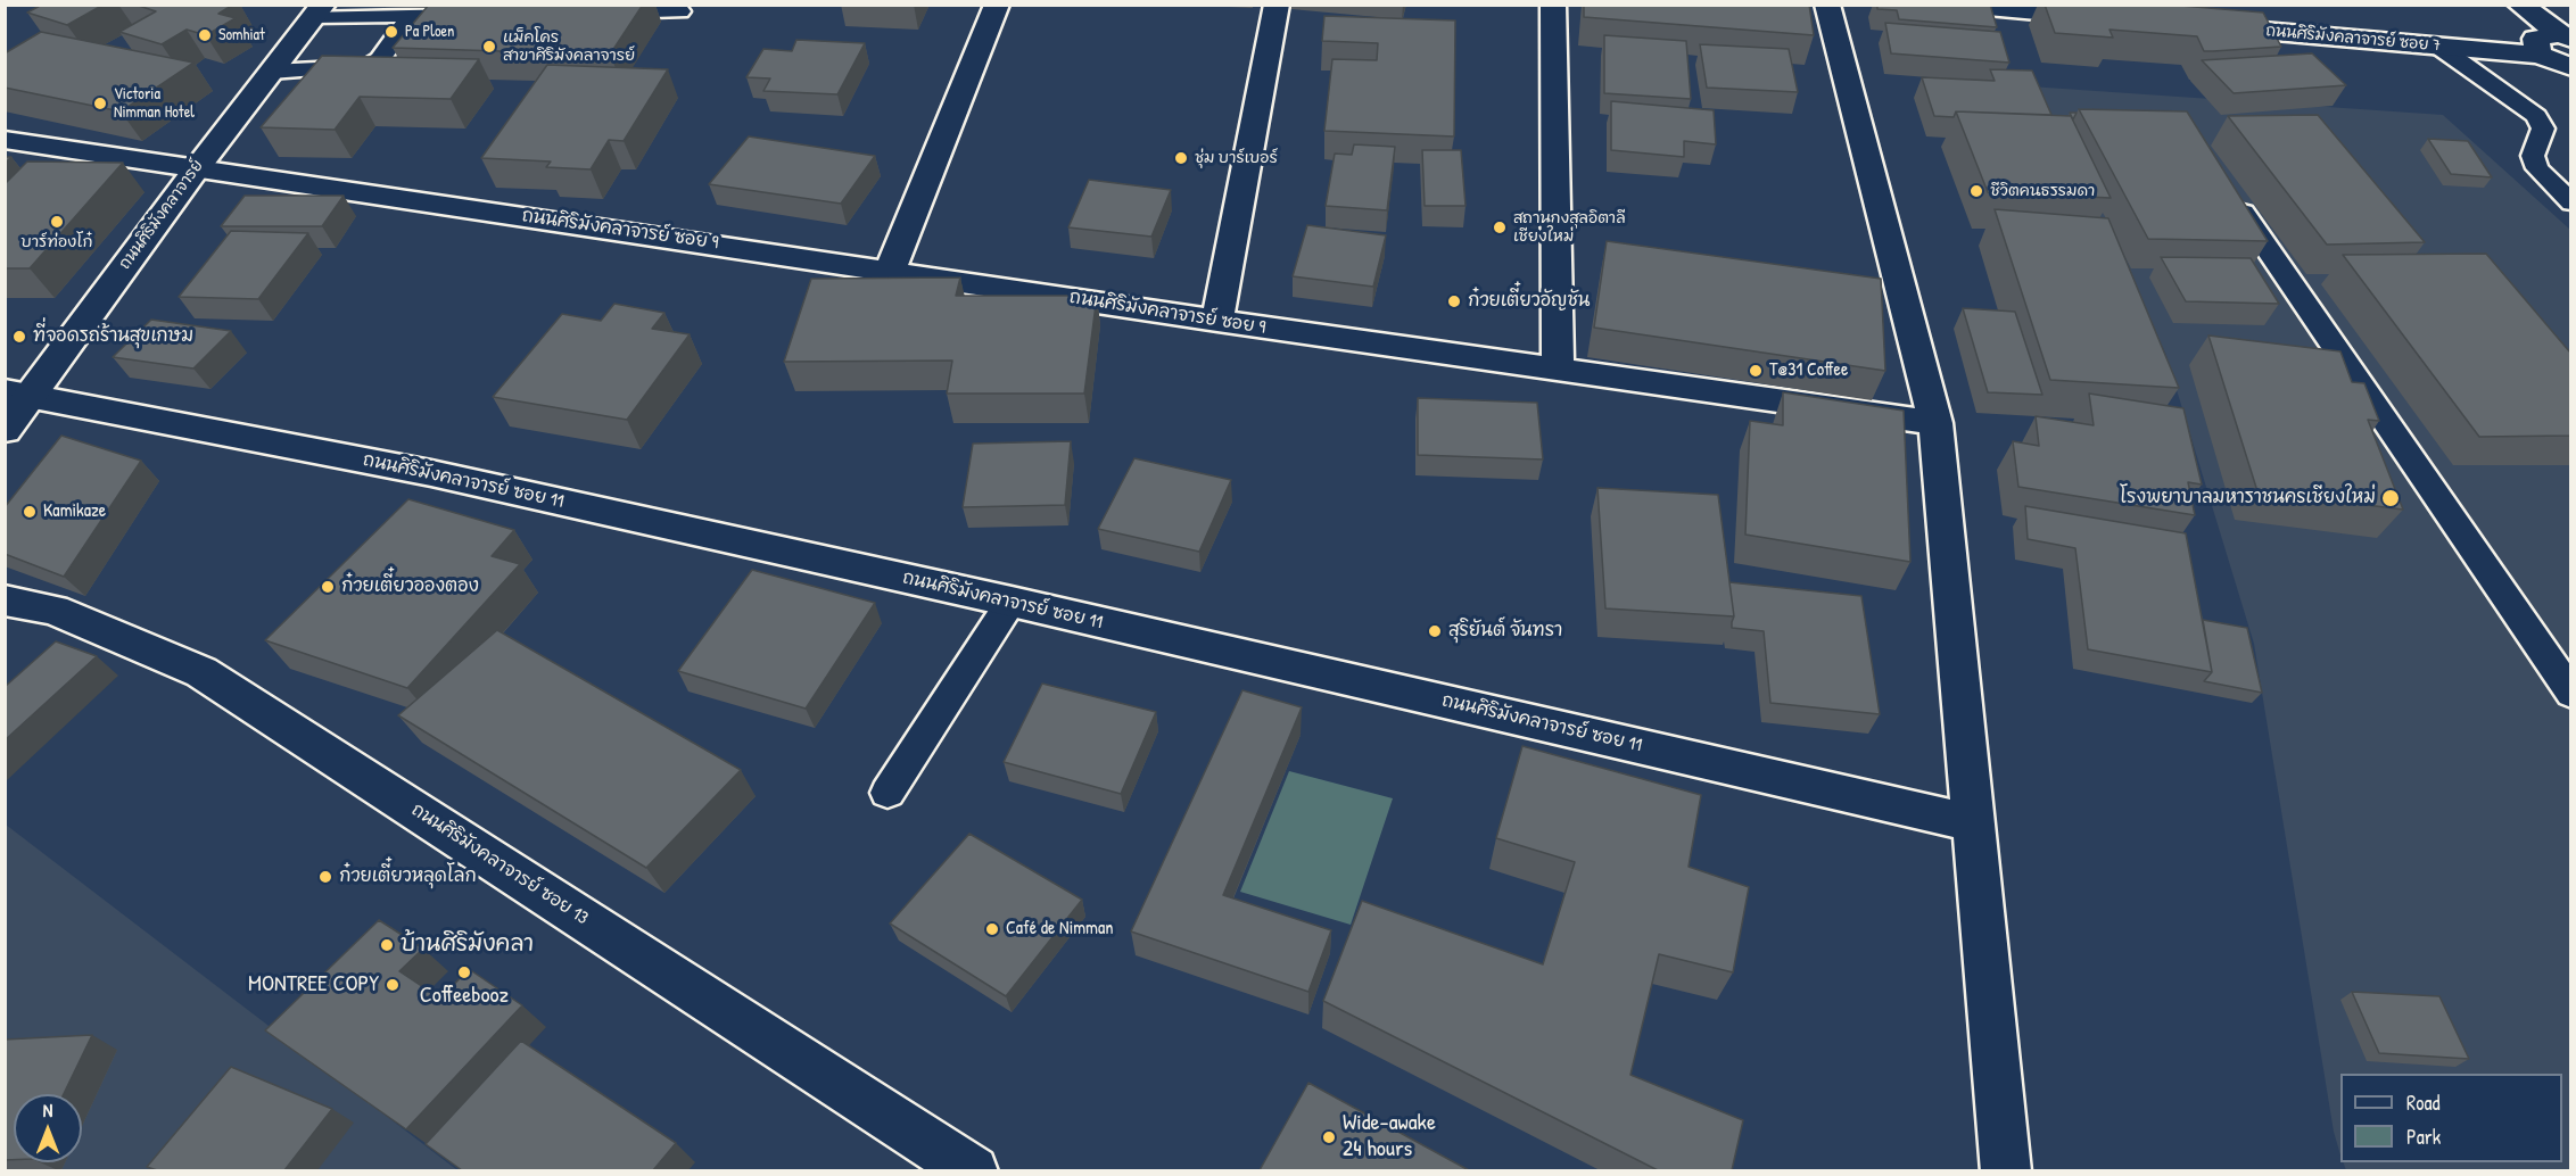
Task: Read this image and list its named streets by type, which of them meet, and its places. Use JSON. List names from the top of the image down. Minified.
{"streets":{"street":["ถนนศิริมังคลาจารย์ ซอย 7","ถนนศิริมังคลาจารย์","ถนนศิริมังคลาจารย์ ซอย 9","ถนนศิริมังคลาจารย์ ซอย 11","ถนนศิริมังคลาจารย์ ซอย 13"]},"crossings":[["ถนนศิริมังคลาจารย์","ถนนศิริมังคลาจารย์ ซอย 9"],["ถนนศิริมังคลาจารย์","ถนนศิริมังคลาจารย์ ซอย 11"]],"places":["Pa Ploen","Somhiat","แม็คโคร สาขาศิริมังคลาจารย์","Victoria Nimman Hotel","ชุ่ม บาร์เบอร์","ชีวิตคนธรรมดา","บาร์ท่องโก๋","สถานกงสุลอิตาลี เชียงใหม่","ก๋วยเตี๋ยวอัญชัน","ที่จอดรถร้านสุขเกษม","T@31 Coffee","โรงพยาบาลมหาราชนครเชียงใหม่","Kamikaze","ก๋วยเตี๋ยวอองตอง","สุริยันต์ จันทรา","ก๋วยเตี๋ยวหลุดโลก","Café de Nimman","บ้านศิริมังคลา","Coffeebooz","MONTREE COPY","Wide-awake 24 hours"],"legend":["Road","Park"],"north":"top"}
